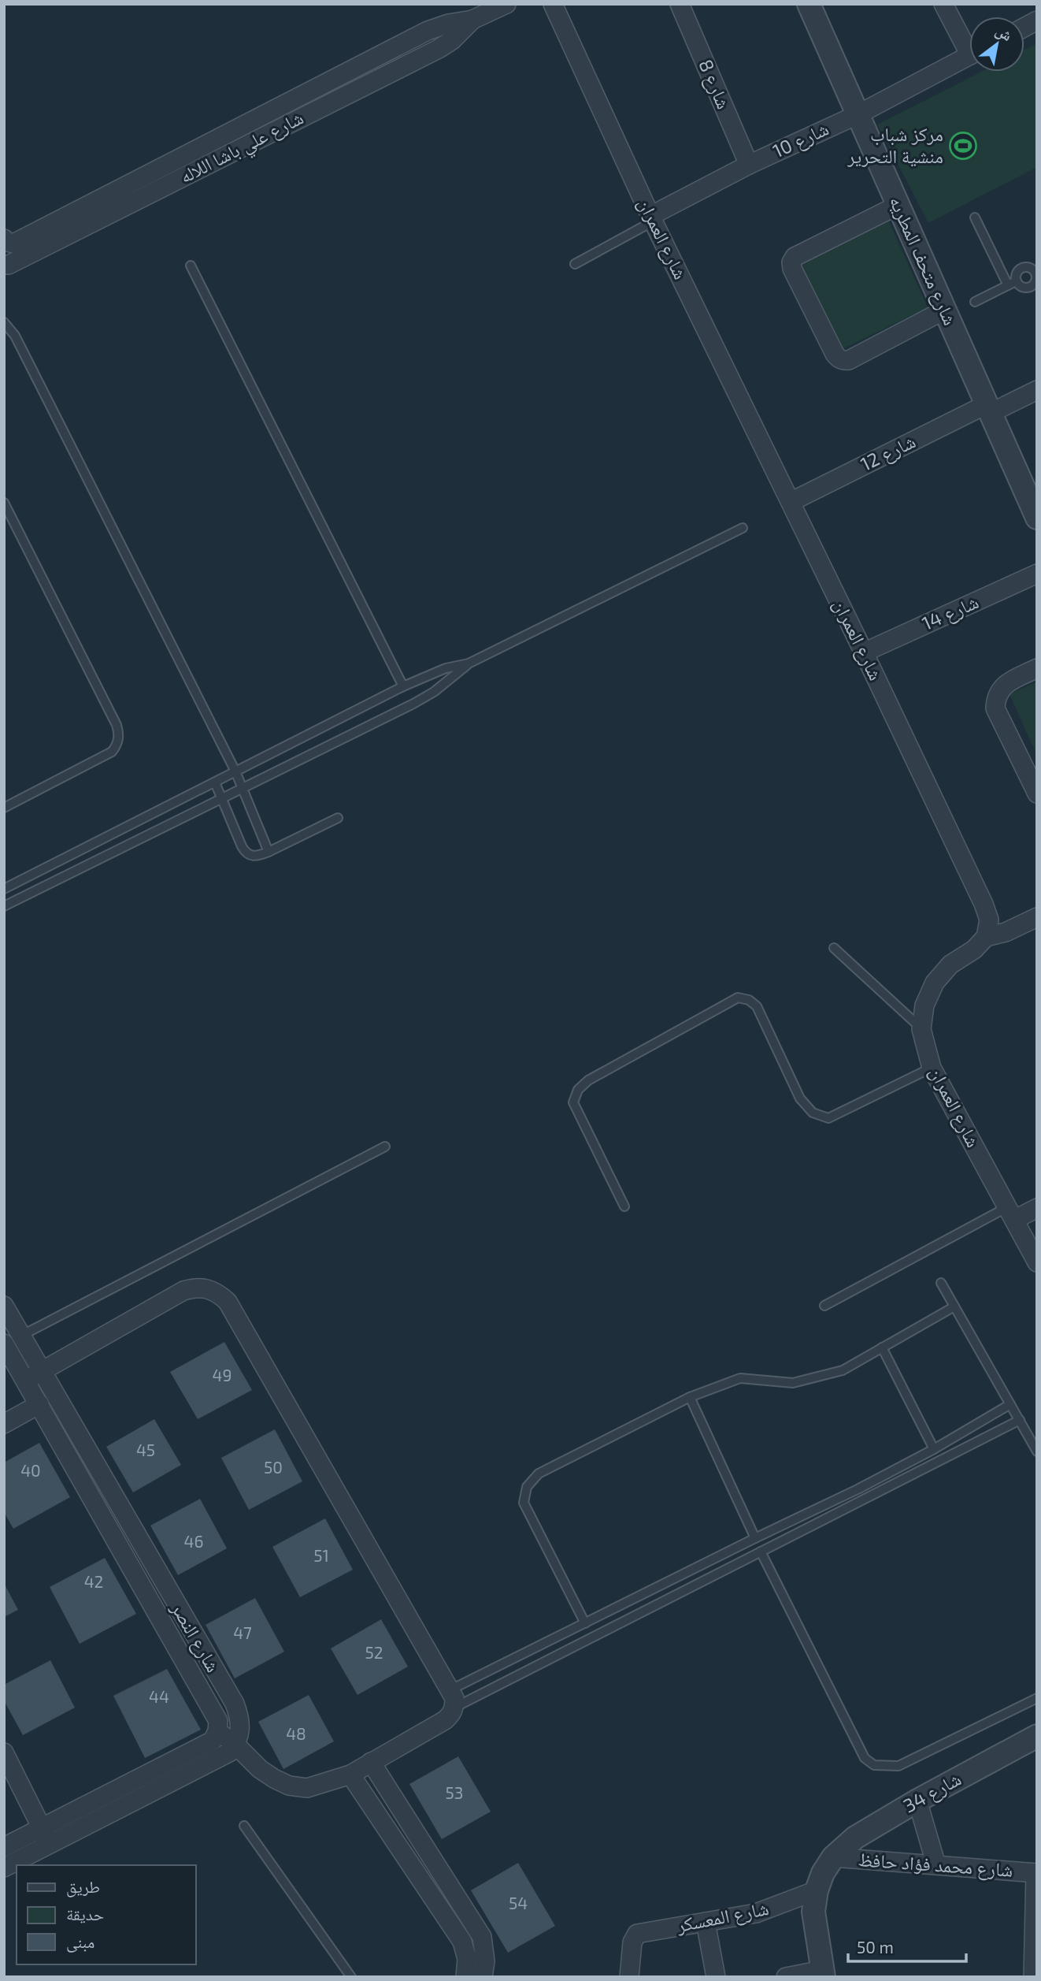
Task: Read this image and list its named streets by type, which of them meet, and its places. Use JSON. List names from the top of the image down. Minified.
{"streets":{"street":["شارع 8","شارع 10","شارع علي باشا اللاله","شارع العمران","شارع متحف المطريه","شارع 12","شارع 14","شارع النصر","شارع 34","شارع محمد فؤاد حافظ","شارع المعسكر"]},"crossings":[["شارع 8","شارع 10"],["شارع 10","شارع العمران"],["شارع 10","شارع متحف المطريه"],["شارع العمران","شارع 12"],["شارع العمران","شارع 14"],["شارع متحف المطريه","شارع 12"],["شارع 34","شارع محمد فؤاد حافظ"],["شارع 34","شارع المعسكر"]],"places":{"sports":["مركز شباب منشية التحرير"]},"house_numbers":["49","45","50","40","46","51","42","47","52","44","48","53","54"],"legend":["طريق","حديقة","مبنى"],"scale_bar":"50 m","north":"top right"}
